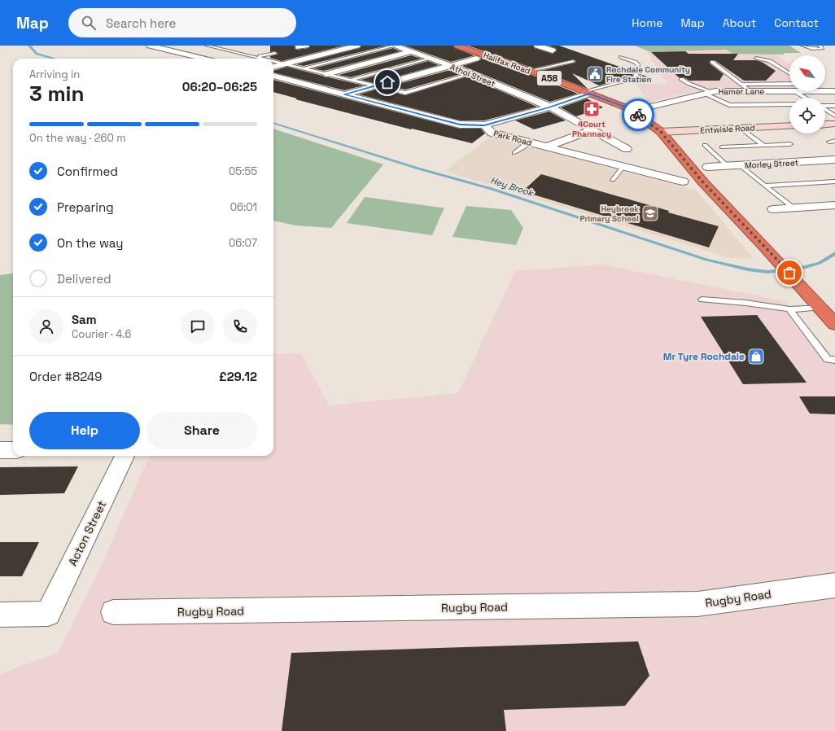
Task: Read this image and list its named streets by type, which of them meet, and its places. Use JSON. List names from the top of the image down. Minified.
{"streets":{"highway":["Halifax Road","A58"],"main road":["Entwisle Road"],"street":["Athol Street","Hamer Lane","Park Road","Morley Street","Acton Street","Rugby Road"]},"crossings":[["Halifax Road","A58"],["Halifax Road","Hamer Lane"],["Halifax Road","Entwisle Road"],["A58","Entwisle Road"]],"water":["Hey Brook"],"places":{"public building":["Rochdale Community Fire Station"],"pharmacy":["4Court Pharmacy"],"school or university":["Heybrook Primary School"],"shop":["Mr Tyre Rochdale"]},"north":"top left","page":{"header":"Map","search":"Search here","nav":["Home","Map","About","Contact"],"heading":["3 min","Arriving in","06:20–06:25"],"panel":["Sam","Courier · 4.6","Order #8249","£29.12"],"bar":"On the way · 260 m","list":[["Confirmed","05:55"],["Preparing","06:01"],["On the way","06:07"],"Delivered"],"buttons":["Help","Share"]}}
